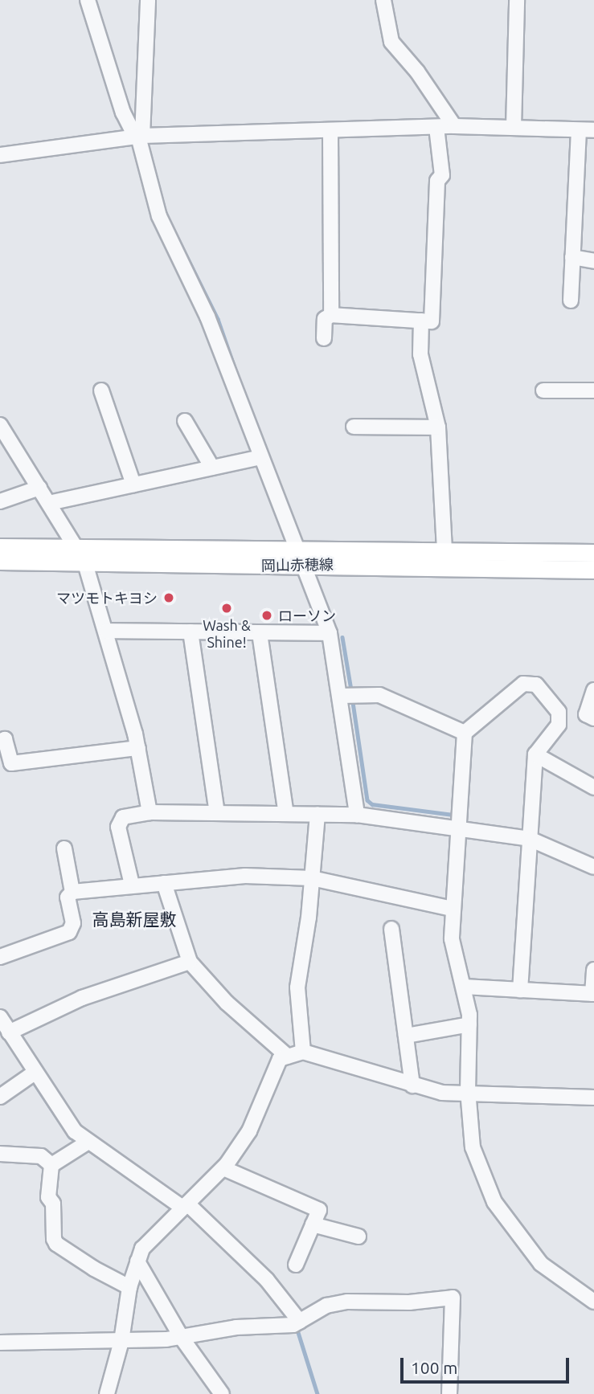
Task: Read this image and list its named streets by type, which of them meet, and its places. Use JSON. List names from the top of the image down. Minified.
{"streets":{"main road":["岡山赤穂線"]},"districts":["高島新屋敷"],"places":["マツモトキヨシ","Wash & Shine!","ローソン"],"scale_bar":"100 m"}
